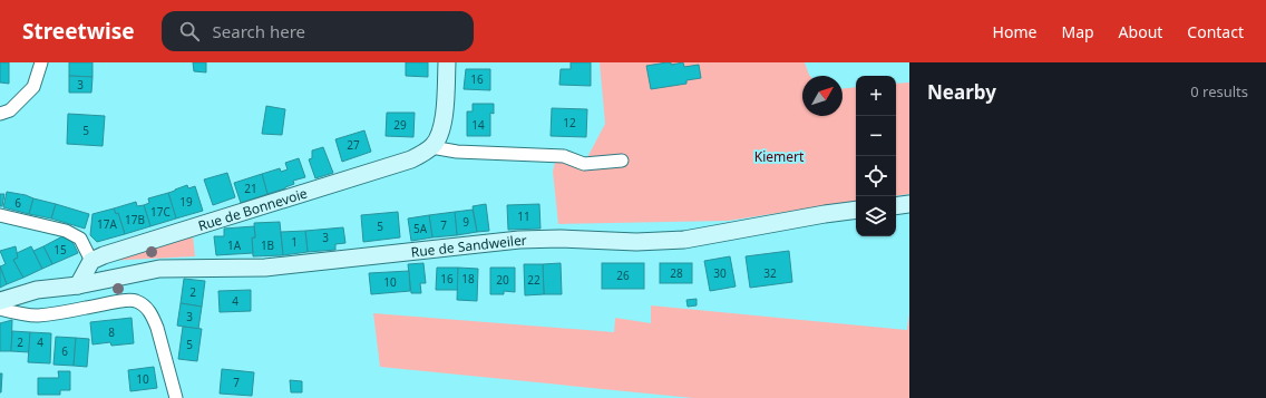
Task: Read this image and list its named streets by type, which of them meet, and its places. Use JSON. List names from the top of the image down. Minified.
{"streets":{"main road":["Rue de Bonnevoie","Rue de Sandweiler"]},"parks":["Kiemert"],"house_numbers":["16","3","12","29","14","5","27","21","19","6","17C","11","17B","9","17A","7","5","5A","3","1","1A","1B","15","28","30","32","26","16","18","20","22","10","2","4","3","8","2","4","5","6","10","7"],"north":"top right","page":{"header":"Streetwise","search":"Search here","nav":["Home","Map","About","Contact"],"heading":["Nearby","0 results"],"map_buttons":["+","−"]}}
